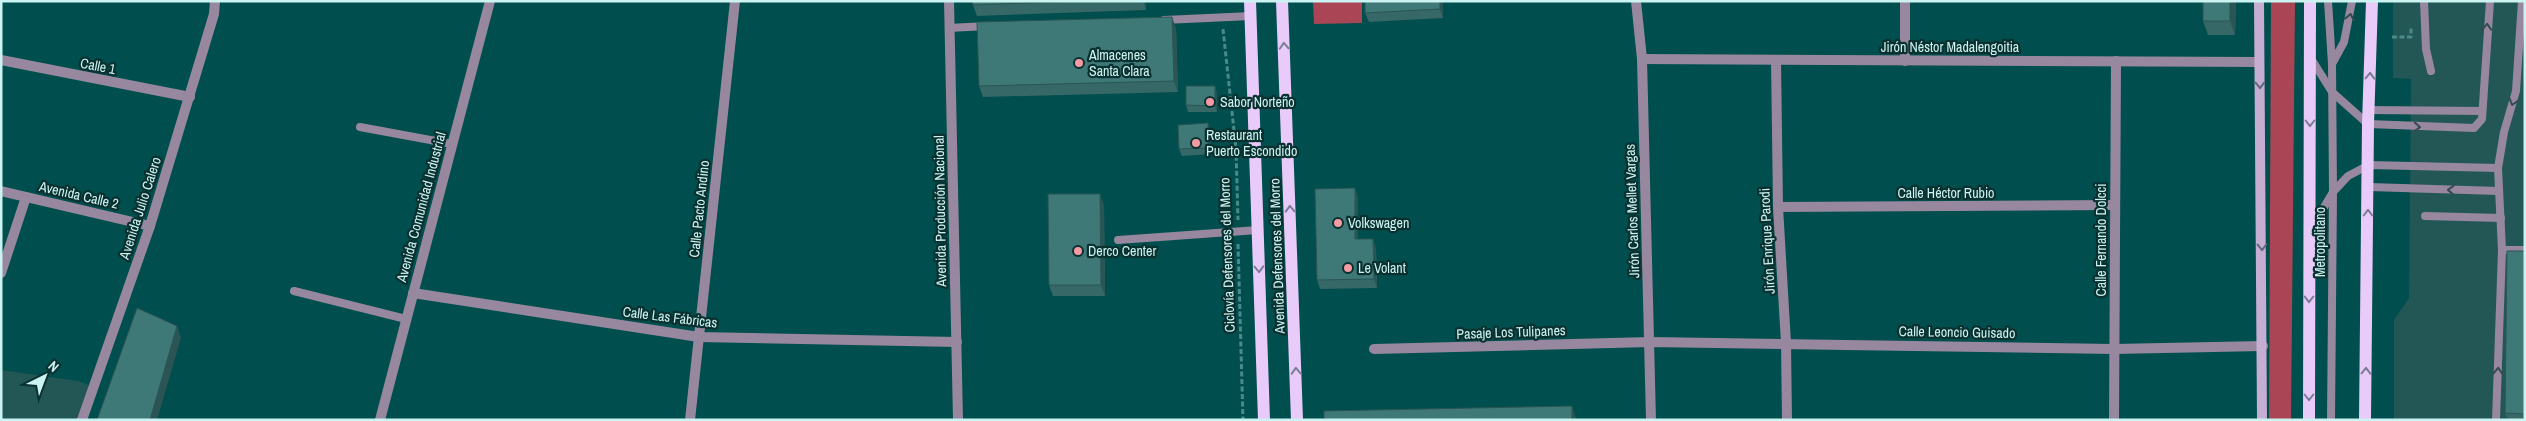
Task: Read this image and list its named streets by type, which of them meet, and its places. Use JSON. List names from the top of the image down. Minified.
{"streets":{"main road":["Avenida Defensores del Morro"],"street":["Jirón Néstor Madalengoitia","Calle 1","Calle Héctor Rubio","Avenida Calle 2","Avenida Comunidad Industrial","Avenida Julio Calero","Calle Pacto Andino","Avenida Producción Nacional","Jirón Carlos Mellet Vargas","Calle Fernando Dolcci","Jirón Enrique Parodi","Calle Las Fábricas","Pasaje Los Tulipanes","Calle Leoncio Guisado"],"lane":["Metropolitano"],"path":["Ciclovía Defensores del Morro"]},"crossings":[["Jirón Néstor Madalengoitia","Jirón Carlos Mellet Vargas"],["Jirón Néstor Madalengoitia","Calle Fernando Dolcci"],["Jirón Néstor Madalengoitia","Jirón Enrique Parodi"],["Calle 1","Avenida Julio Calero"],["Calle Héctor Rubio","Calle Fernando Dolcci"],["Calle Héctor Rubio","Jirón Enrique Parodi"],["Avenida Calle 2","Avenida Julio Calero"],["Avenida Comunidad Industrial","Calle Las Fábricas"],["Calle Pacto Andino","Calle Las Fábricas"],["Avenida Producción Nacional","Calle Las Fábricas"],["Jirón Carlos Mellet Vargas","Pasaje Los Tulipanes"],["Jirón Carlos Mellet Vargas","Calle Leoncio Guisado"],["Calle Fernando Dolcci","Calle Leoncio Guisado"],["Jirón Enrique Parodi","Calle Leoncio Guisado"],["Pasaje Los Tulipanes","Calle Leoncio Guisado"]],"places":["Almacenes Santa Clara","Sabor Norteño","Restaurant Puerto Escondido","Volkswagen","Derco Center","Le Volant"],"north":"top right"}
